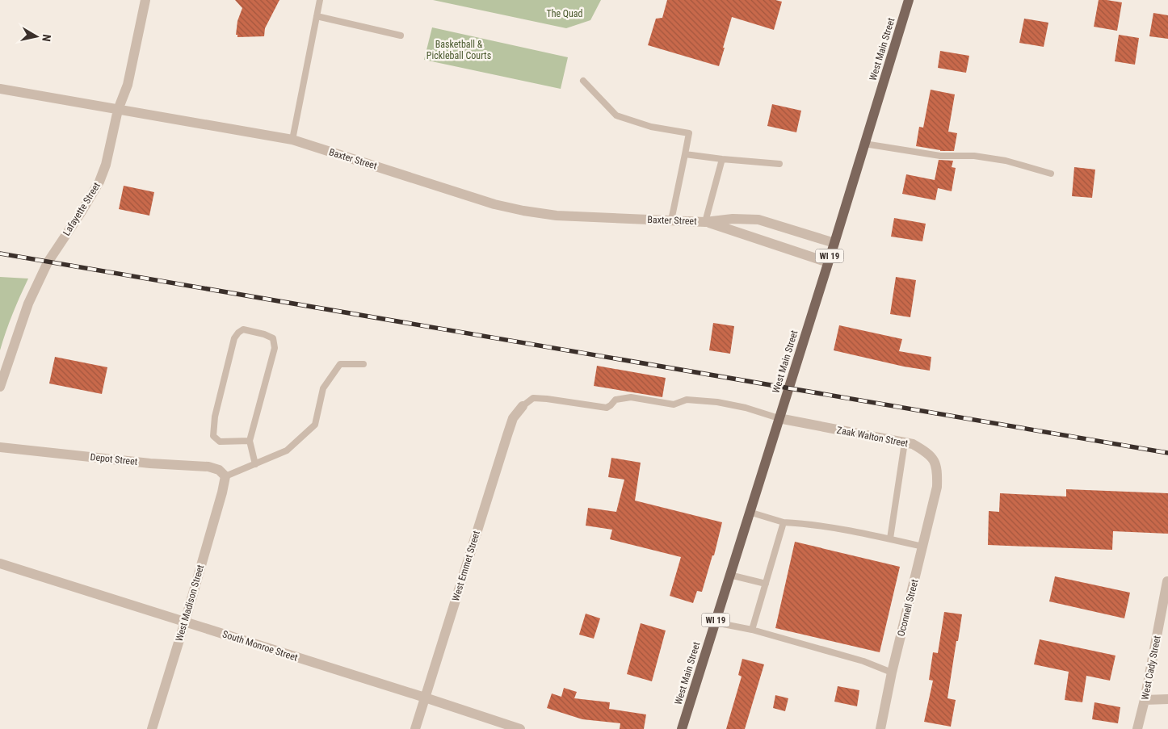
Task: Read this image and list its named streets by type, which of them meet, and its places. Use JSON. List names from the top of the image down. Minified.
{"streets":{"main road":["West Main Street","WI 19"],"street":["Baxter Street","Lafayette Street","Zaak Walton Street","Depot Street","West Emmet Street","West Madison Street","Oconnell Street","South Monroe Street","West Cady Street"]},"crossings":[["West Main Street","Baxter Street"],["West Main Street","Zaak Walton Street"],["Baxter Street","Lafayette Street"],["Zaak Walton Street","Oconnell Street"],["Depot Street","West Madison Street"],["West Emmet Street","South Monroe Street"],["West Madison Street","South Monroe Street"]],"parks":["The Quad","Basketball & Pickleball Courts"],"north":"right"}
